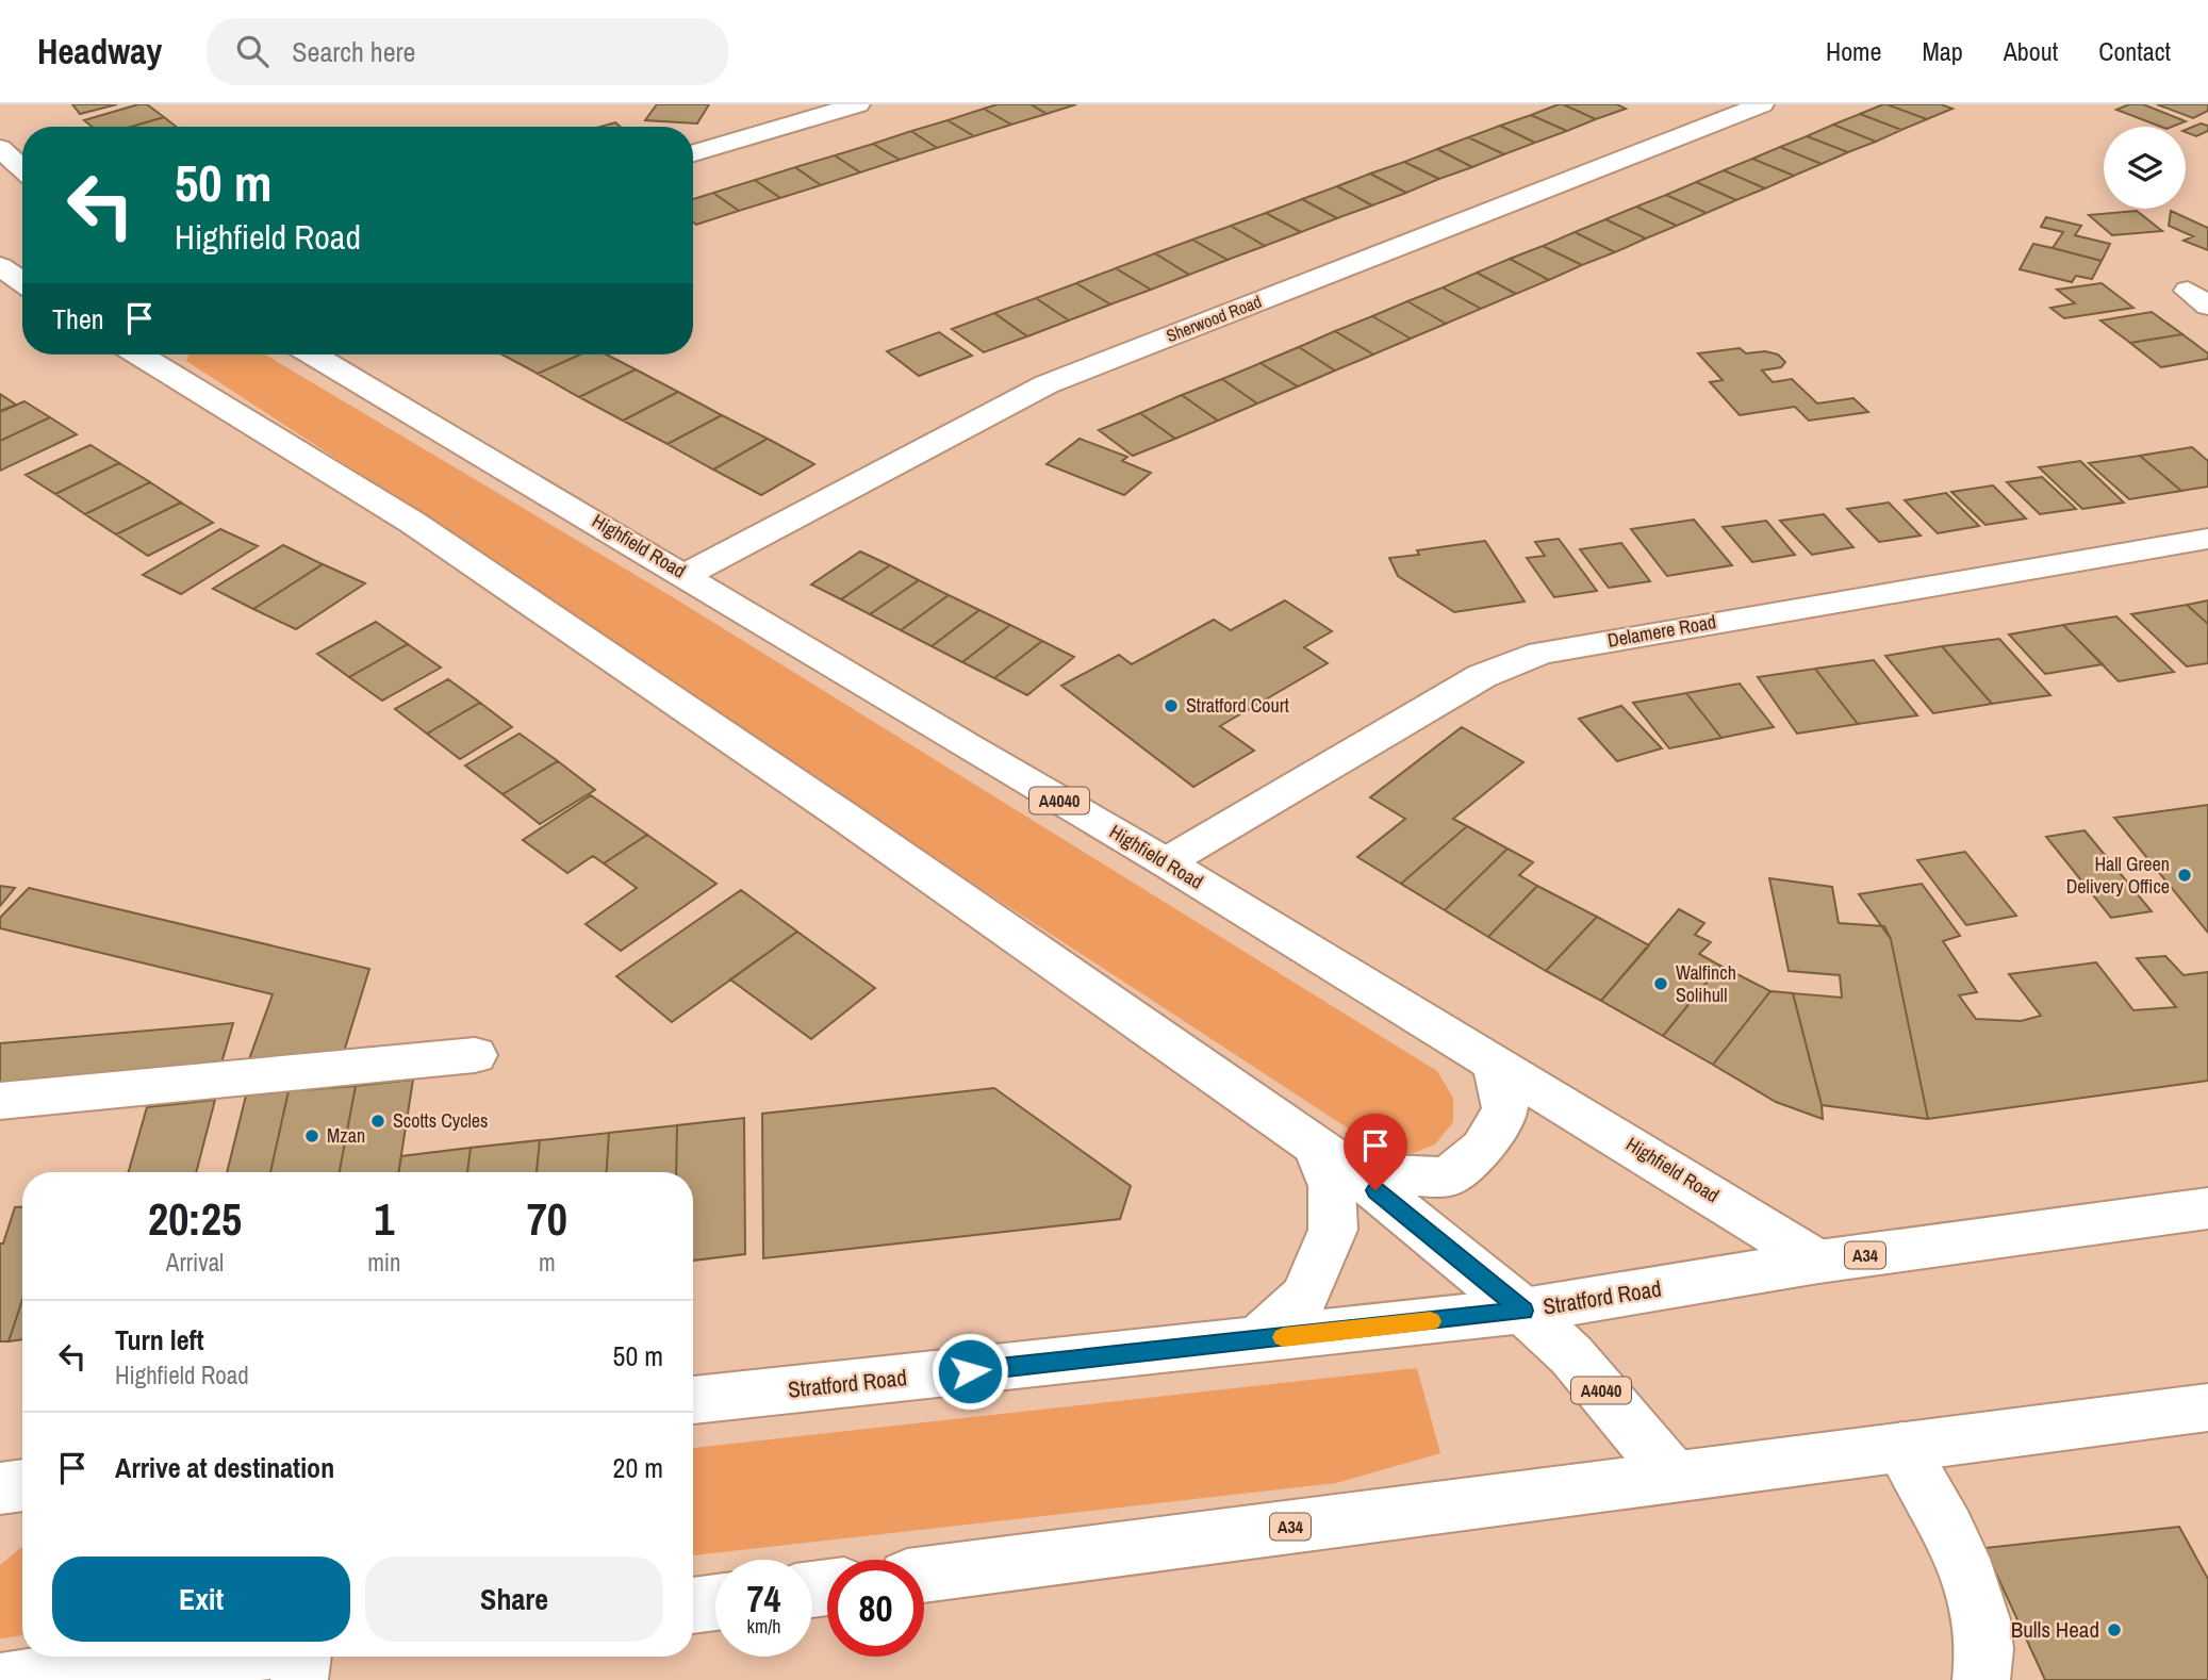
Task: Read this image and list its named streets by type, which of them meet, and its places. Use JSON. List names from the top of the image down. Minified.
{"streets":{"main road":["Sherwood Road","Highfield Road","Delamere Road","A4040","A34","Stratford Road"]},"crossings":[["Sherwood Road","Highfield Road"],["Highfield Road","Delamere Road"],["Highfield Road","Stratford Road"],["A4040","A34"],["A4040","Stratford Road"]],"places":["Stratford Court","Hall Green Delivery Office","Walfinch Solihull","Scotts Cycles","Mzan","Bulls Head"],"page":{"header":"Headway","search":"Search here","nav":["Home","Map","About","Contact"],"turn":["50 m","Highfield Road"],"then":"Then","eta":["20:25","Arrival","1","min","70","m"],"list":[{"name":"Turn left","note":"Highfield Road","value":"50 m"},{"name":"Arrive at destination","value":"20 m"}],"buttons":["Exit","Share"],"speed":"74 km/h","limit":"80"}}
